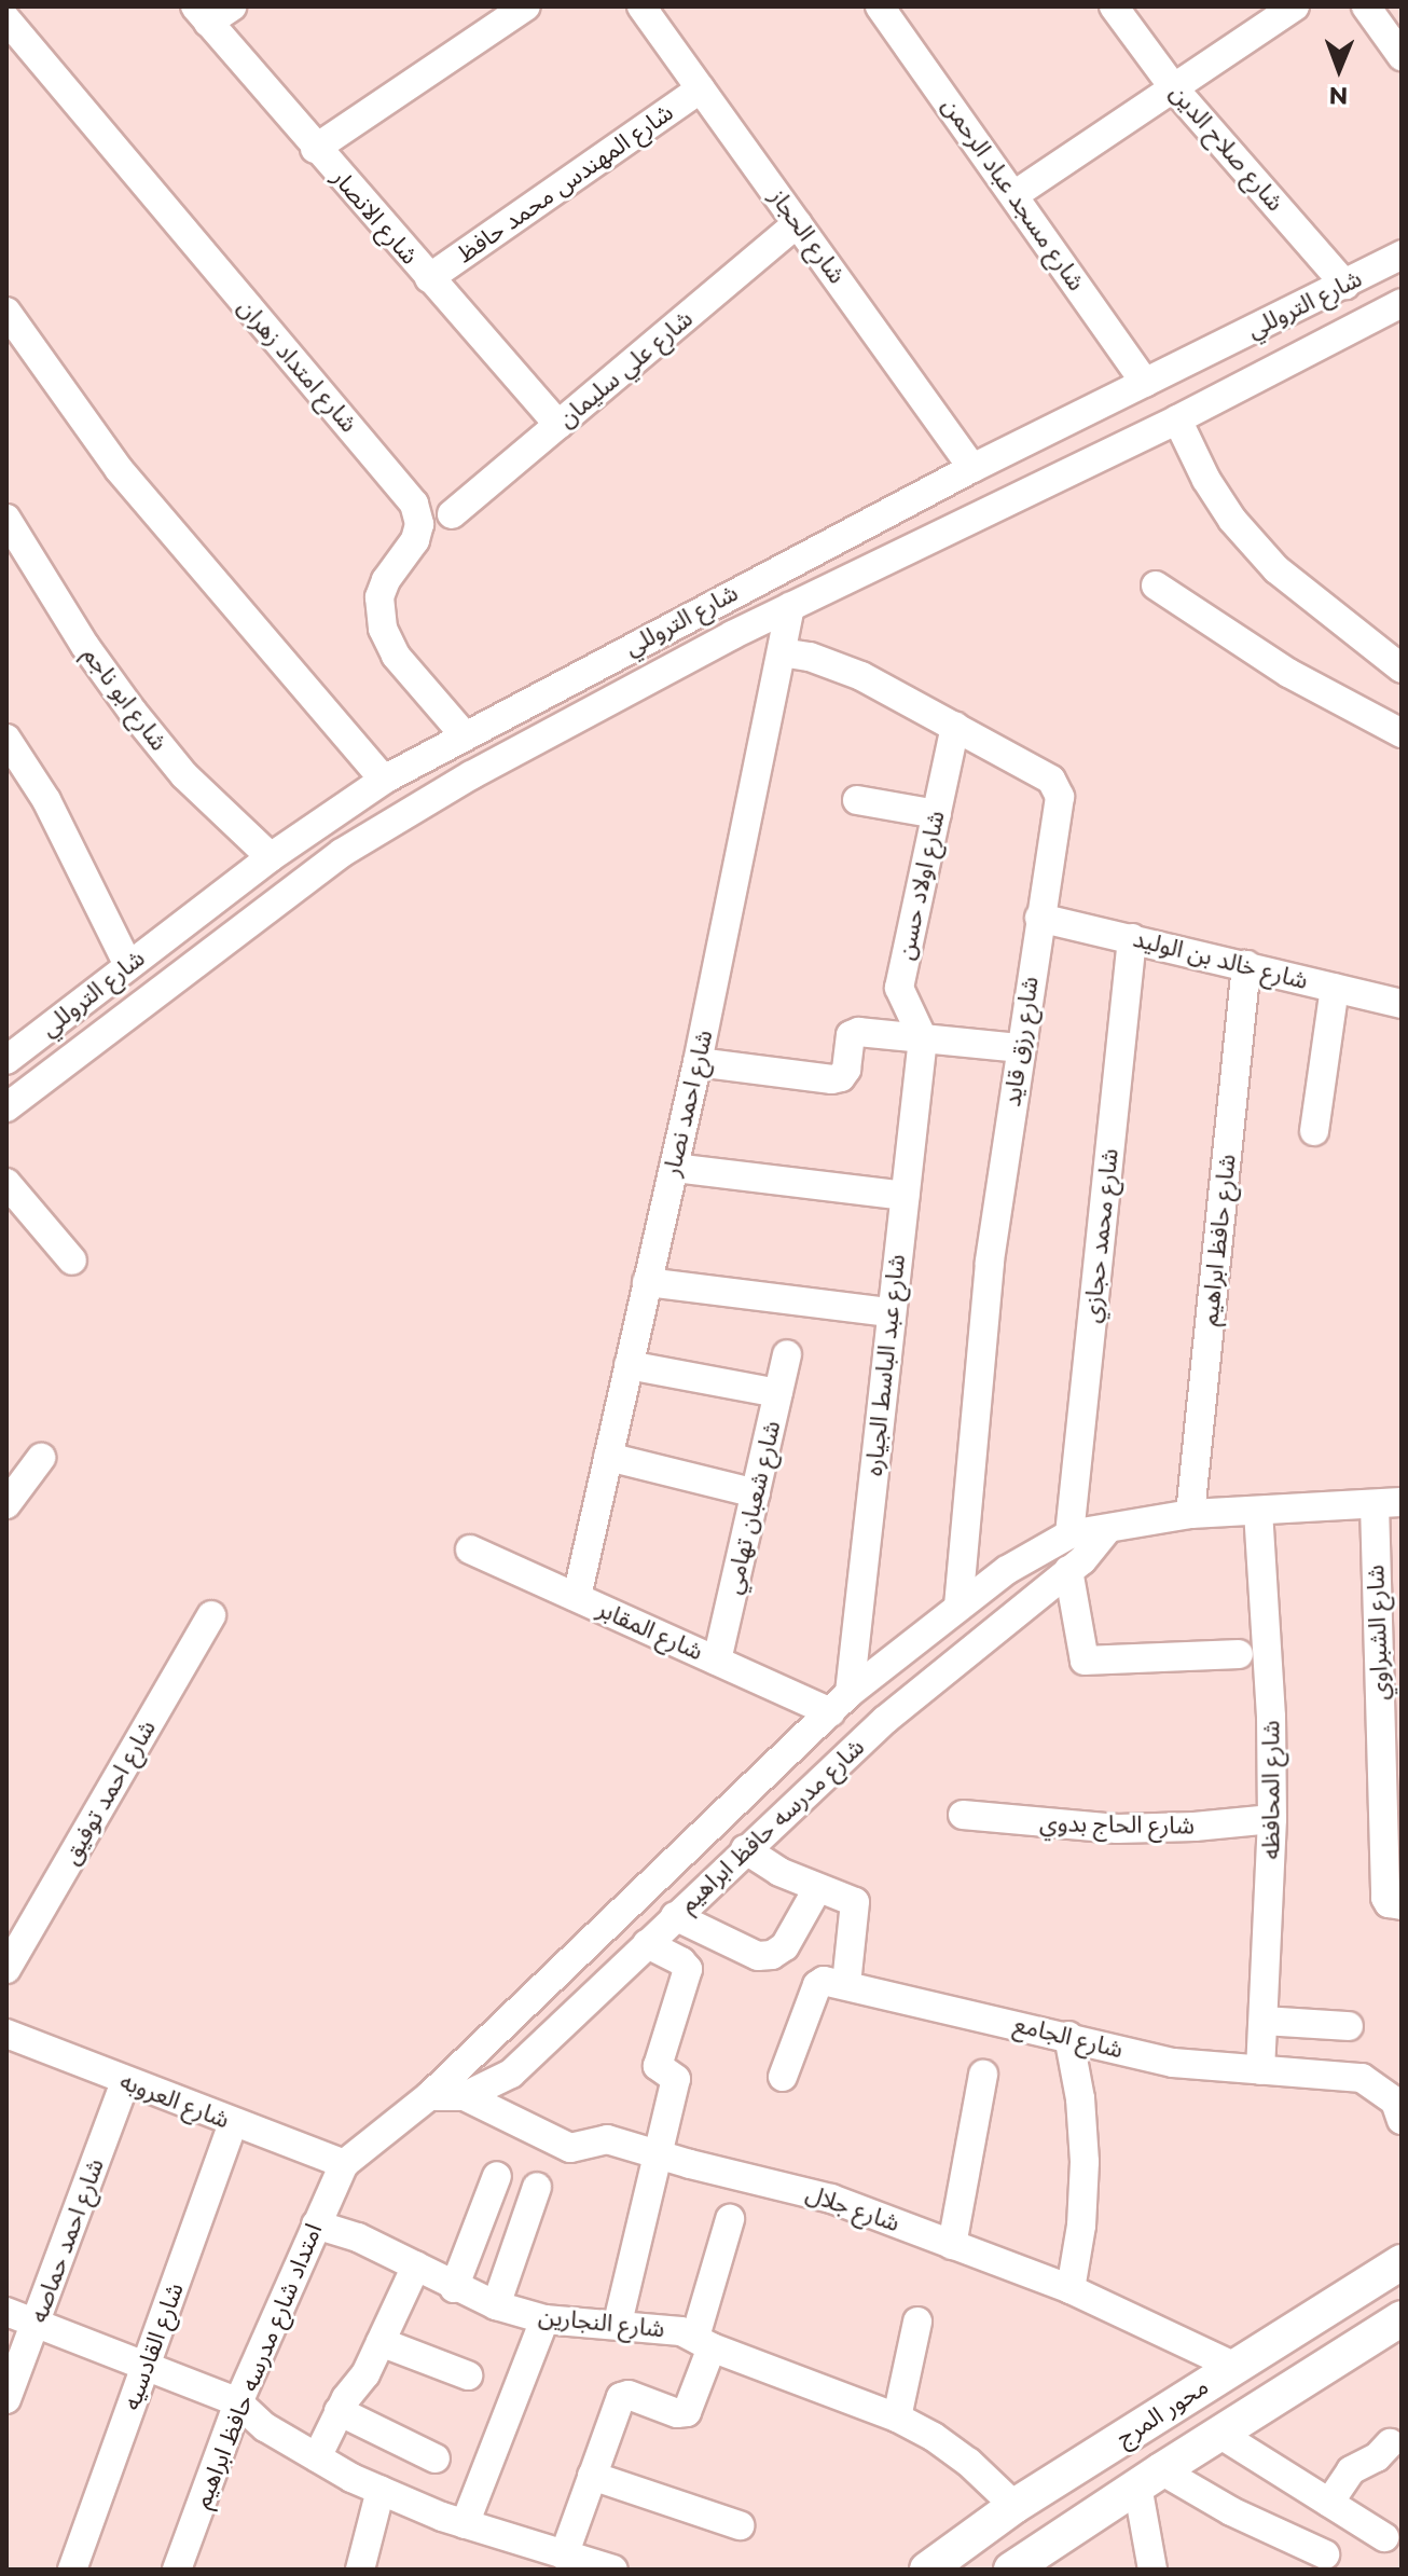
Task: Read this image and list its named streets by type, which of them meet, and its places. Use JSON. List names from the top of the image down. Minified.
{"streets":{"main road":["محور المرج"],"street":["شارع صلاح الدين","شارع المهندس محمد حافظ","شارع مسجد عباد الرحمن","شارع الانصار","شارع الحجاز","شارع التروللي","شارع امتداد زهران","شارع علي سليمان","شارع ابو ناجم","شارع اولاد حسن","شارع خالد بن الوليد","شارع رزق قايد","شارع احمد نصار","شارع محمد حجازي","شارع حافظ ابراهيم","شارع عبد الباسط الجياره","شارع شعبان تهامي","شارع المقابر","شارع الشبراوي","شارع المحافظه","شارع احمد توفيق","شارع الحاج بدوي","شارع مدرسه حافظ ابراهيم","شارع الجامع","شارع العروبه","شارع جلال","شارع احمد حماصه","شارع النجارين","شارع القادسيه","امتداد شارع مدرسه حافظ ابراهيم"]},"crossings":[["شارع صلاح الدين","شارع التروللي"],["شارع المهندس محمد حافظ","شارع الانصار"],["شارع المهندس محمد حافظ","شارع الحجاز"],["شارع مسجد عباد الرحمن","شارع التروللي"],["شارع الانصار","شارع علي سليمان"],["شارع الحجاز","شارع التروللي"],["شارع الحجاز","شارع علي سليمان"],["شارع التروللي","شارع امتداد زهران"],["شارع التروللي","شارع ابو ناجم"],["شارع التروللي","شارع احمد نصار"],["شارع اولاد حسن","شارع رزق قايد"],["شارع اولاد حسن","شارع عبد الباسط الجياره"],["شارع خالد بن الوليد","شارع رزق قايد"],["شارع خالد بن الوليد","شارع محمد حجازي"],["شارع خالد بن الوليد","شارع حافظ ابراهيم"],["شارع رزق قايد","شارع احمد نصار"],["شارع رزق قايد","شارع مدرسه حافظ ابراهيم"],["شارع احمد نصار","شارع المقابر"],["شارع محمد حجازي","شارع مدرسه حافظ ابراهيم"],["شارع حافظ ابراهيم","شارع مدرسه حافظ ابراهيم"],["شارع عبد الباسط الجياره","شارع المقابر"],["شارع عبد الباسط الجياره","شارع مدرسه حافظ ابراهيم"],["شارع شعبان تهامي","شارع المقابر"],["شارع المقابر","شارع مدرسه حافظ ابراهيم"],["شارع الشبراوي","شارع مدرسه حافظ ابراهيم"],["شارع المحافظه","شارع الحاج بدوي"],["شارع المحافظه","شارع مدرسه حافظ ابراهيم"],["شارع المحافظه","شارع الجامع"],["شارع مدرسه حافظ ابراهيم","شارع العروبه"],["شارع مدرسه حافظ ابراهيم","شارع جلال"],["شارع مدرسه حافظ ابراهيم","امتداد شارع مدرسه حافظ ابراهيم"],["شارع العروبه","شارع احمد حماصه"],["شارع العروبه","شارع القادسيه"],["شارع العروبه","امتداد شارع مدرسه حافظ ابراهيم"],["شارع جلال","محور المرج"],["شارع النجارين","امتداد شارع مدرسه حافظ ابراهيم"],["شارع النجارين","محور المرج"]],"north":"bottom"}
